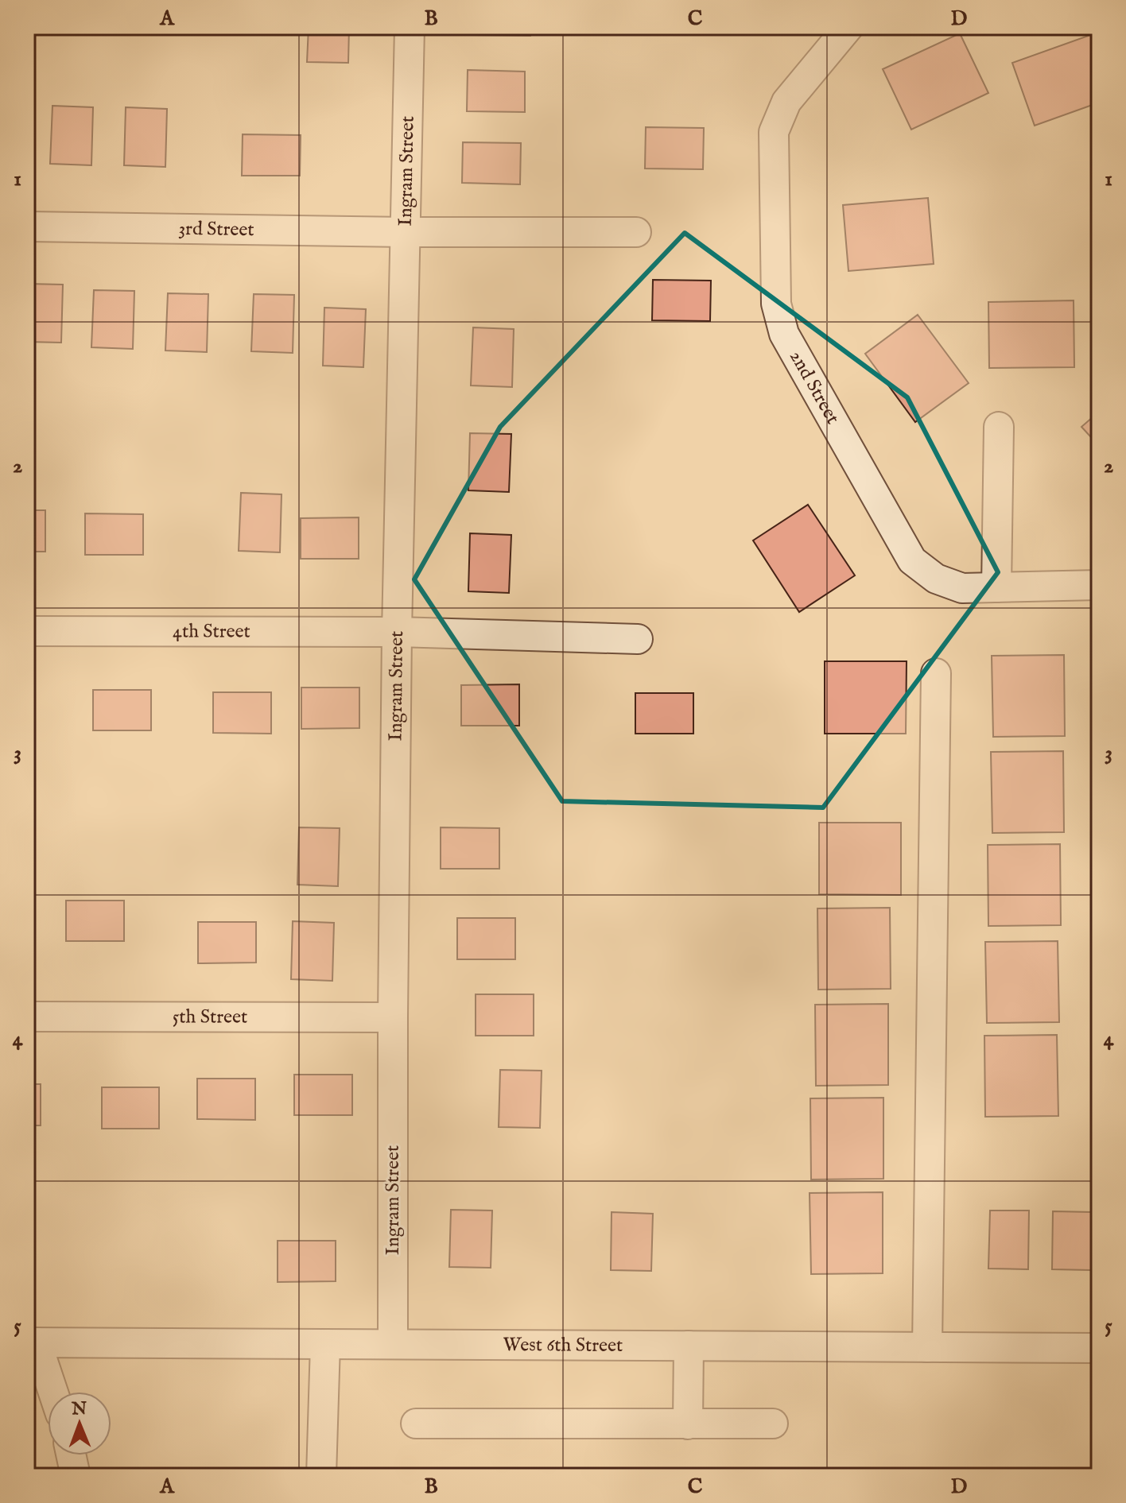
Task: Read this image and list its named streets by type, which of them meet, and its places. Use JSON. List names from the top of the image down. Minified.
{"streets":{"street":["Ingram Street","3rd Street","2nd Street","4th Street","5th Street","West 6th Street"]},"crossings":[["Ingram Street","3rd Street"],["Ingram Street","4th Street"],["Ingram Street","5th Street"],["Ingram Street","West 6th Street"]],"north":"top","grid":{"columns":["A","B","C","D"],"rows":["1","2","3","4","5"]}}
